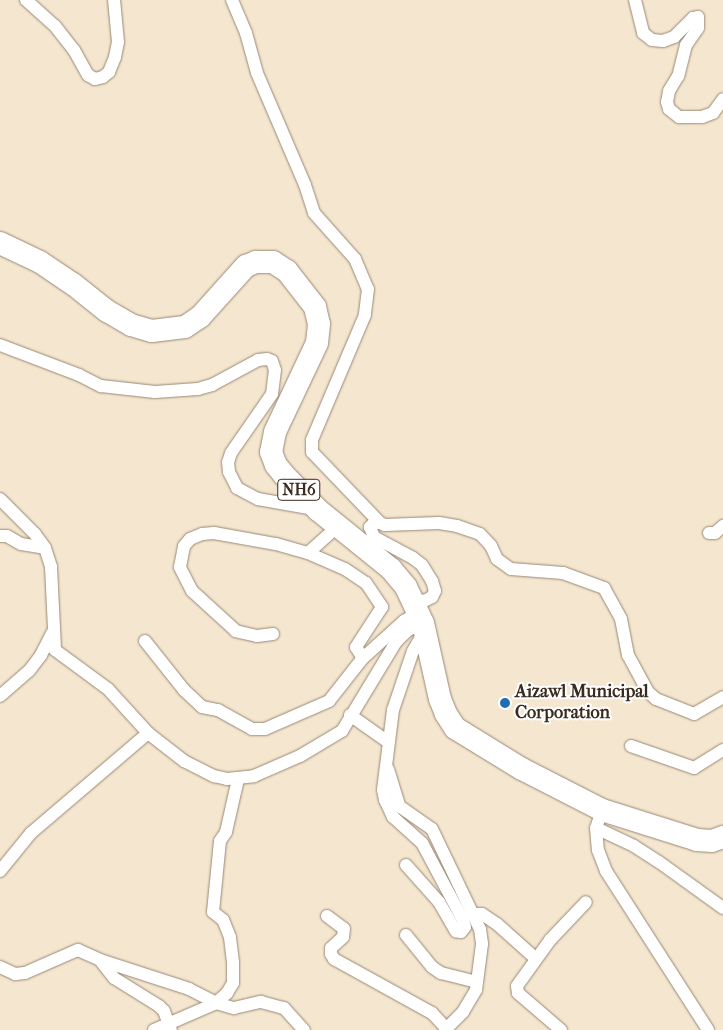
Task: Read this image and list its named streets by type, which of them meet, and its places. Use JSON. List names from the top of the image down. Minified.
{"streets":{"highway":["NH6"]},"places":["Aizawl Municipal Corporation"]}
